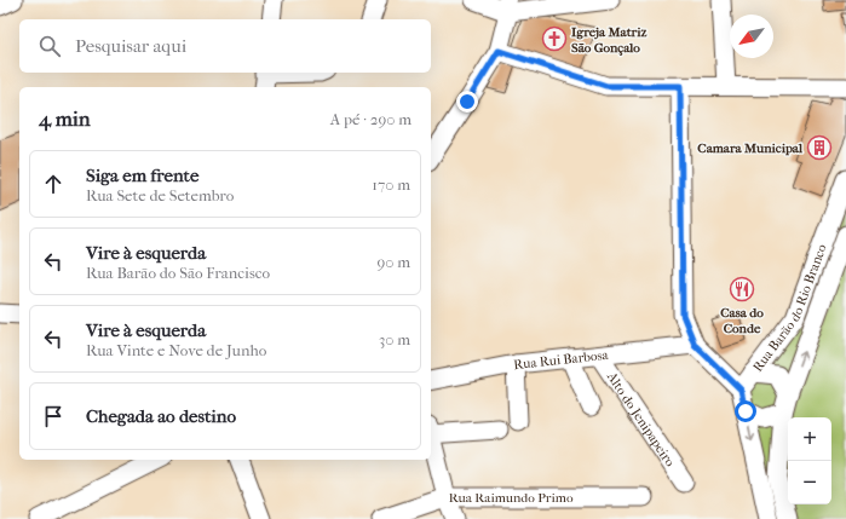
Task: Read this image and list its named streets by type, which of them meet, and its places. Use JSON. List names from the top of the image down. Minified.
{"streets":{"street":["Rua Barão do Rio Branco","Rua Rui Barbosa","Alto do Jenipapeiro","Rua Raimundo Primo"]},"crossings":[["Rua Rui Barbosa","Alto do Jenipapeiro"]],"places":{"church":["Igreja Matriz São Gonçalo"],"building":["Camara Municipal"],"restaurant":["Casa do Conde"]},"north":"bottom left","page":{"search":"Pesquisar aqui","heading":["4 min","A pé · 290 m"],"list":[["Siga em frente","Rua Sete de Setembro","170 m"],["Vire à esquerda","Rua Barão do São Francisco","90 m"],["Vire à esquerda","Rua Vinte e Nove de Junho","30 m"],"Chegada ao destino"],"map_buttons":["+","−"]}}
